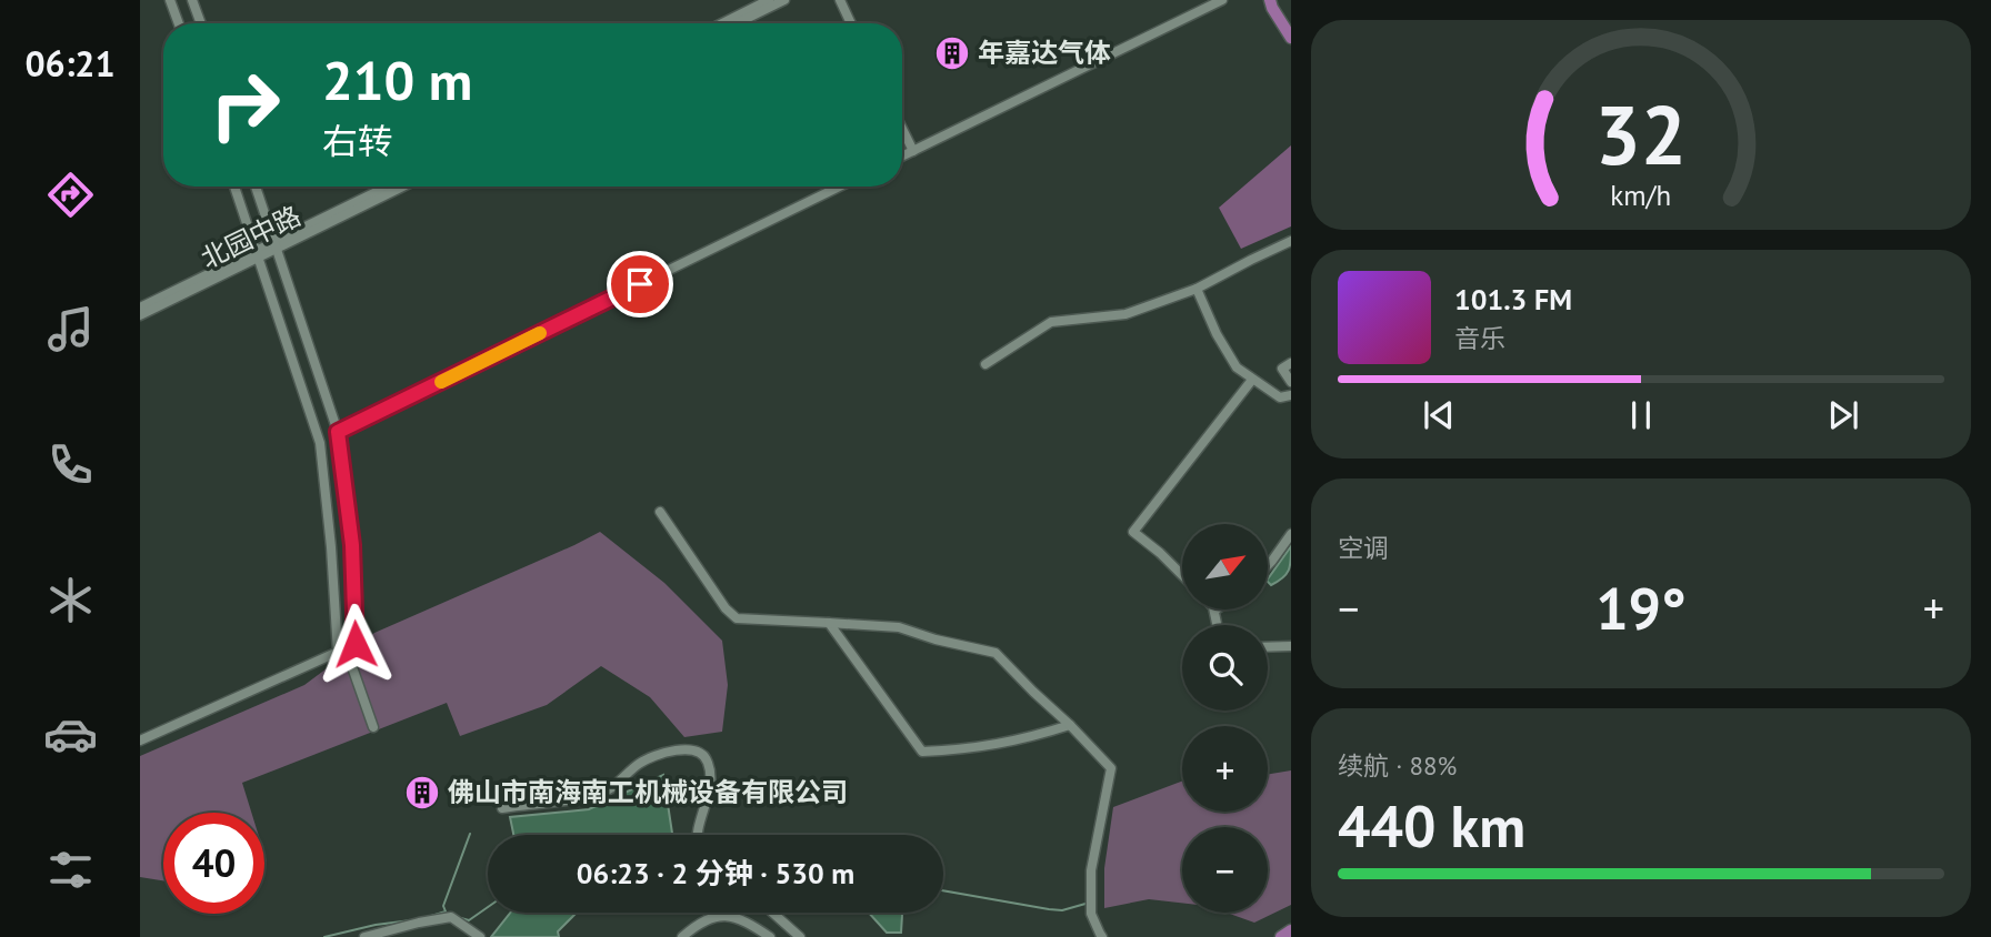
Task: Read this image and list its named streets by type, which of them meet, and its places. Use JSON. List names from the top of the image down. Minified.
{"streets":{"street":["北园中路"]},"places":{"building":["年嘉达气体","佛山市南海南工机械设备有限公司"]},"north":"top right","page":{"tabs":"06:21","turn":["210 m","右转"],"song":["101.3 FM","音乐"],"tile":["空调",["续航 · 88%","440 km"]],"map_buttons":["+","−"],"heat":["−","19°","+"],"limit":"40","trip":"06:23 · 2 分钟 · 530 m","gauge":["32","km/h"]}}
